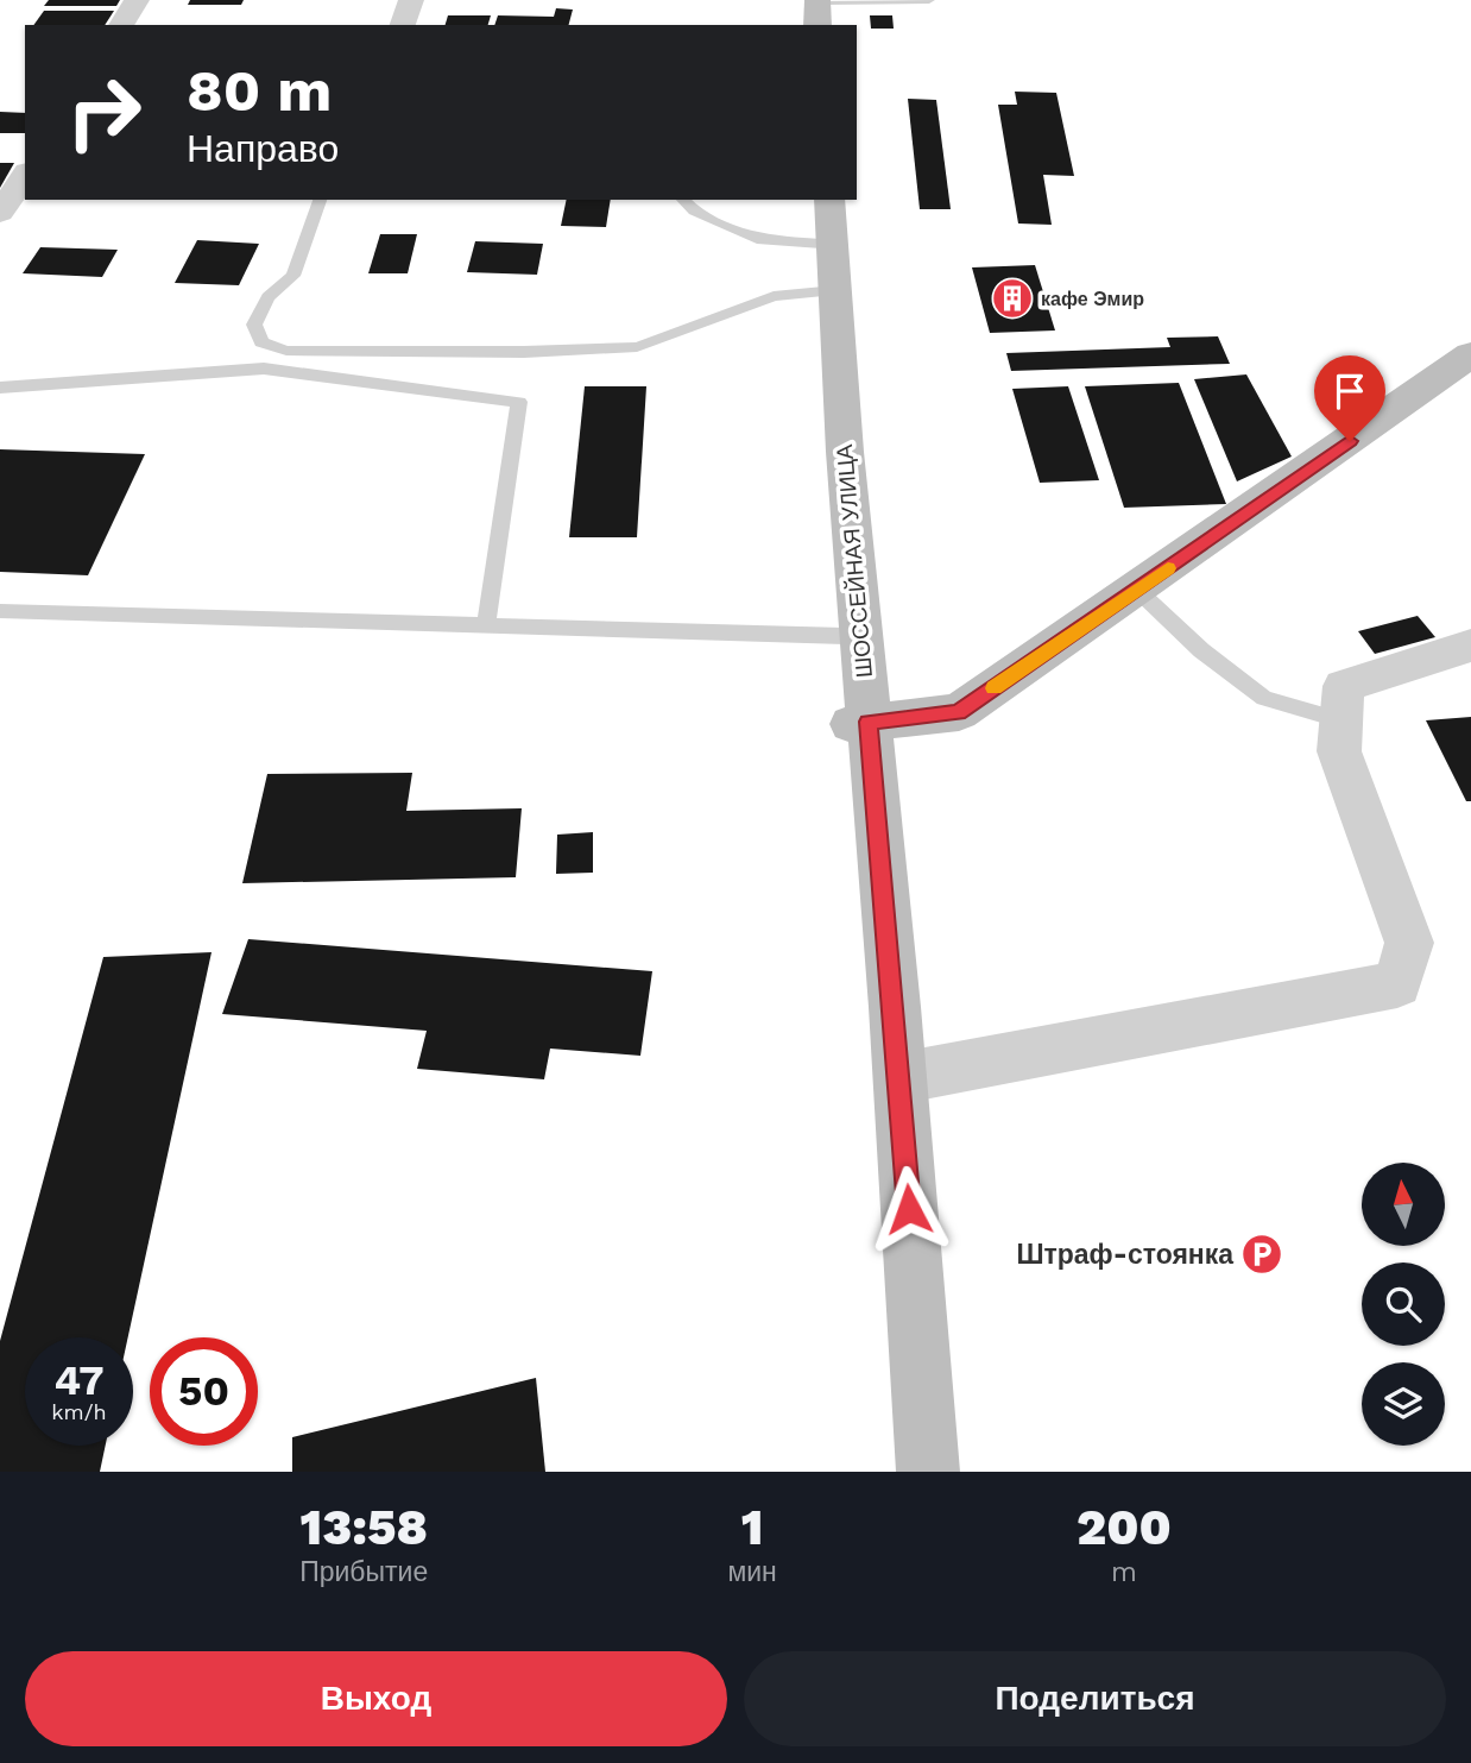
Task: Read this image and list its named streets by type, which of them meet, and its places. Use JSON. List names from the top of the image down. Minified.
{"streets":{"main road":["ШОССЕЙНАЯ УЛИЦА"]},"places":{"building":["кафе Эмир"],"parking":["Штраф-стоянка"]},"north":"top","page":{"turn":["80 m","Направо"],"speed":"47 km/h","limit":"50","eta":["13:58","Прибытие","1","мин","200","m"],"buttons":["Выход","Поделиться"]}}
